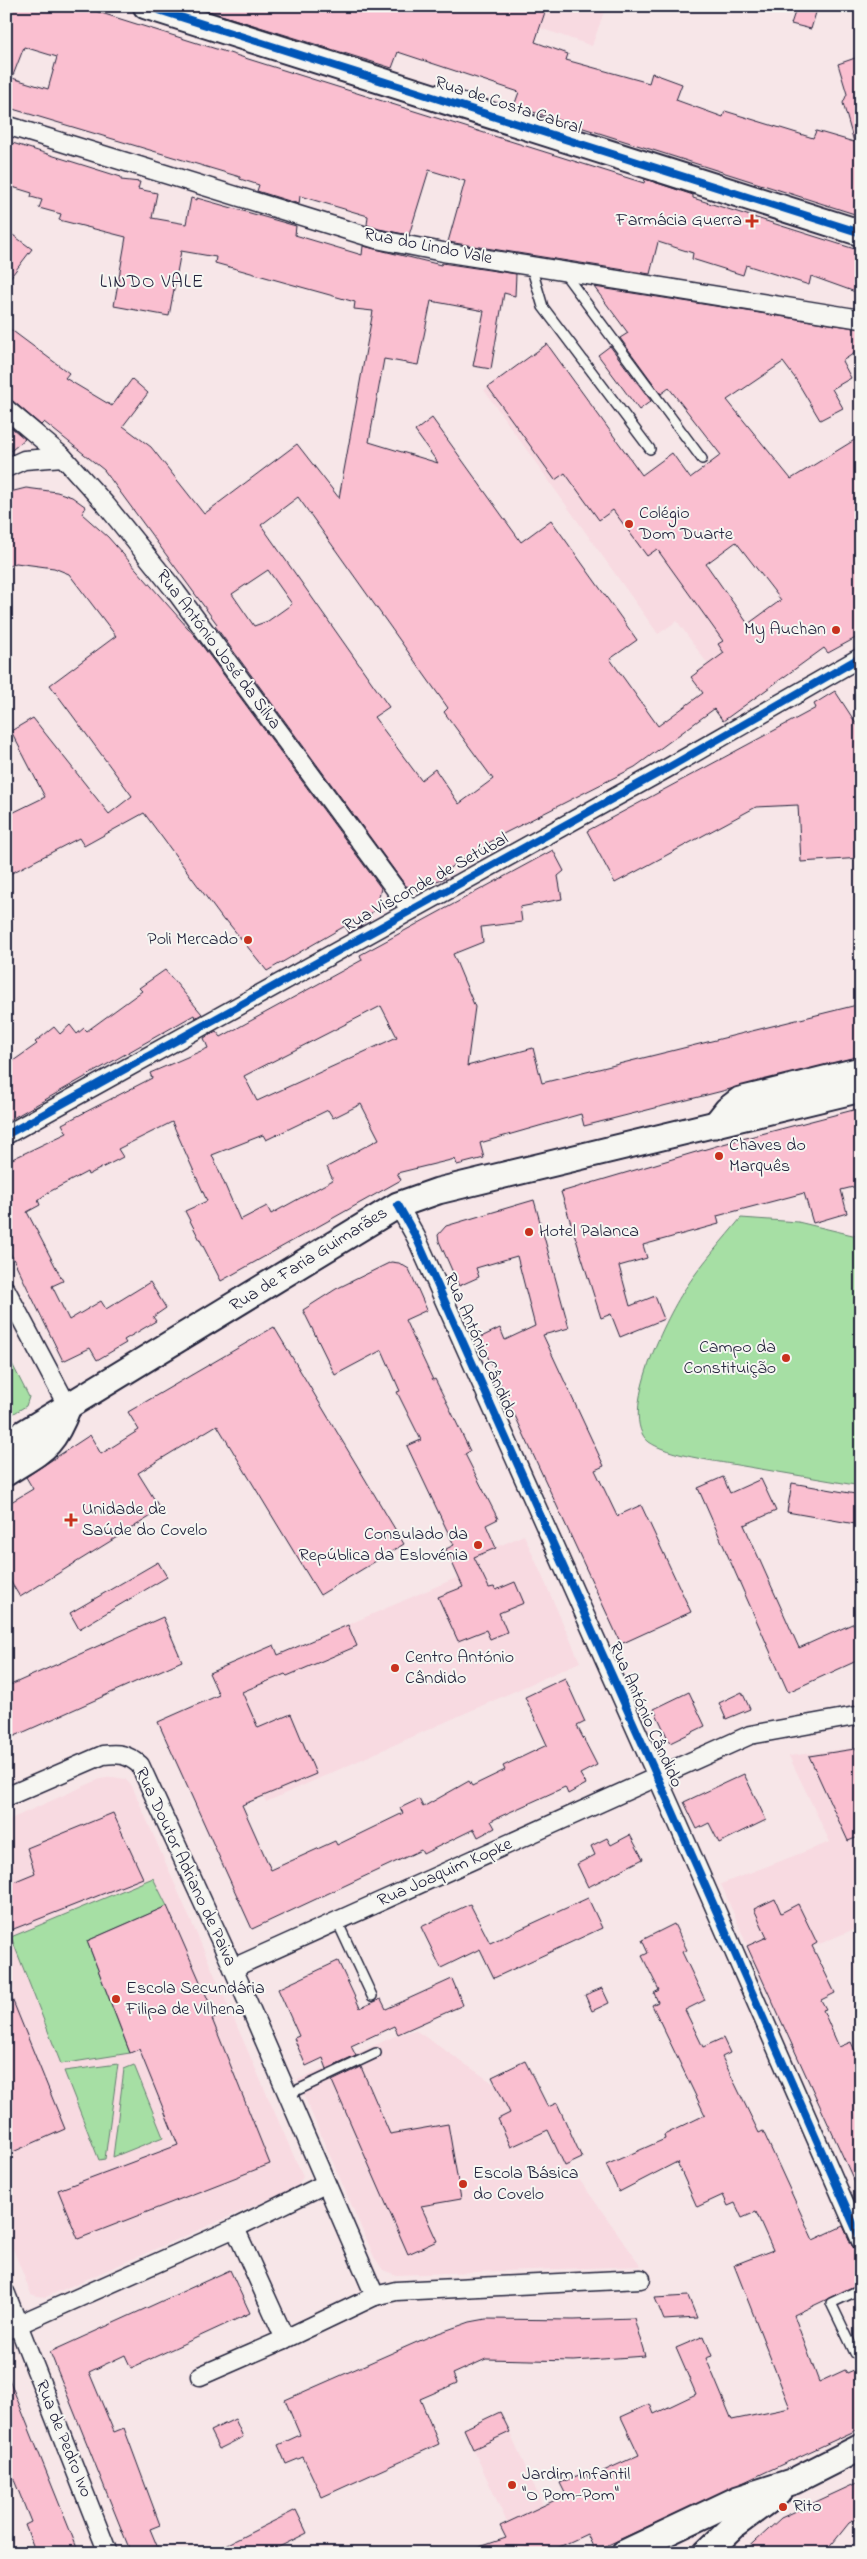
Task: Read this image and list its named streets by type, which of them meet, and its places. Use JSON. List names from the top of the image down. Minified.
{"streets":{"main road":["Rua de Costa Cabral","Rua de Faria Guimarães"],"street":["Rua do Lindo Vale","Rua António José da Silva","Rua Visconde de Setúbal","Rua António Cândido","Rua Doutor Adriano de Paiva","Rua Joaquim Kopke","Rua de Pedro Ivo"]},"crossings":[["Rua António José da Silva","Rua Visconde de Setúbal"],["Rua de Faria Guimarães","Rua António Cândido"],["Rua António Cândido","Rua Joaquim Kopke"],["Rua Doutor Adriano de Paiva","Rua Joaquim Kopke"]],"districts":["LINDO VALE"],"places":{"health":["Farmácia Guerra","Unidade de Saúde do Covelo"],"other":["Colégio Dom Duarte","My Auchan","Poli Mercado","Chaves do Marquês","Hotel Palanca","Campo da Constituição","Consulado da República da Eslovénia","Centro António Cândido","Escola Secundária Filipa de Vilhena","Escola Básica do Covelo","Jardim Infantil \"O Pom-Pom\"","Rito"]}}
